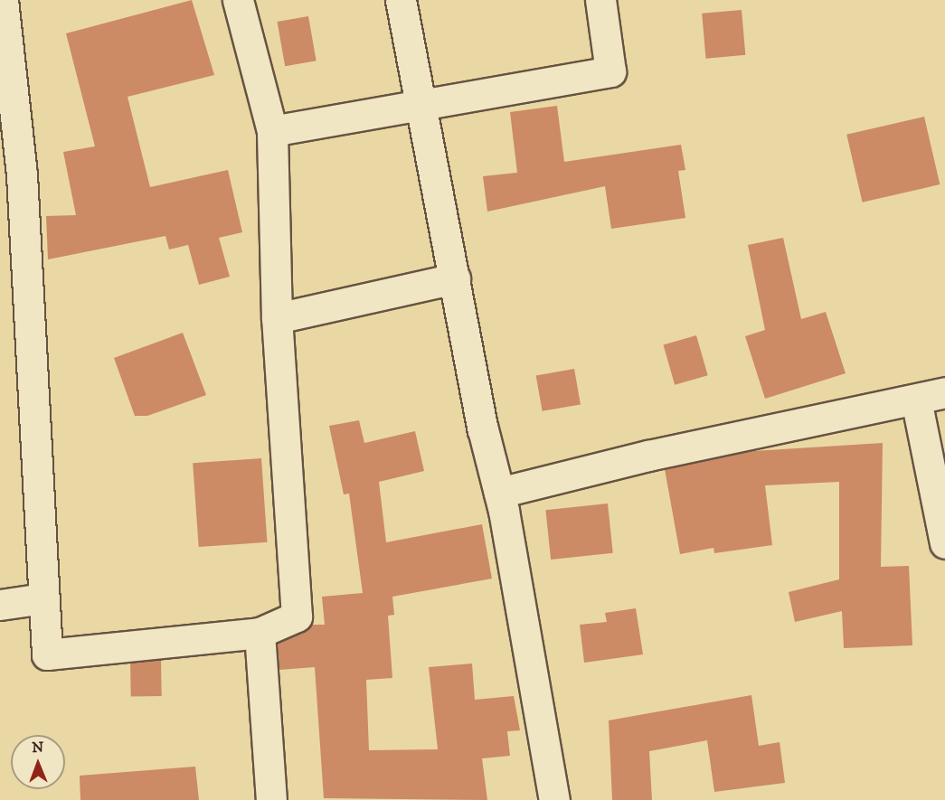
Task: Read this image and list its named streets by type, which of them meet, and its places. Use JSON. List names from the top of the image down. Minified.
{"north":"top"}
